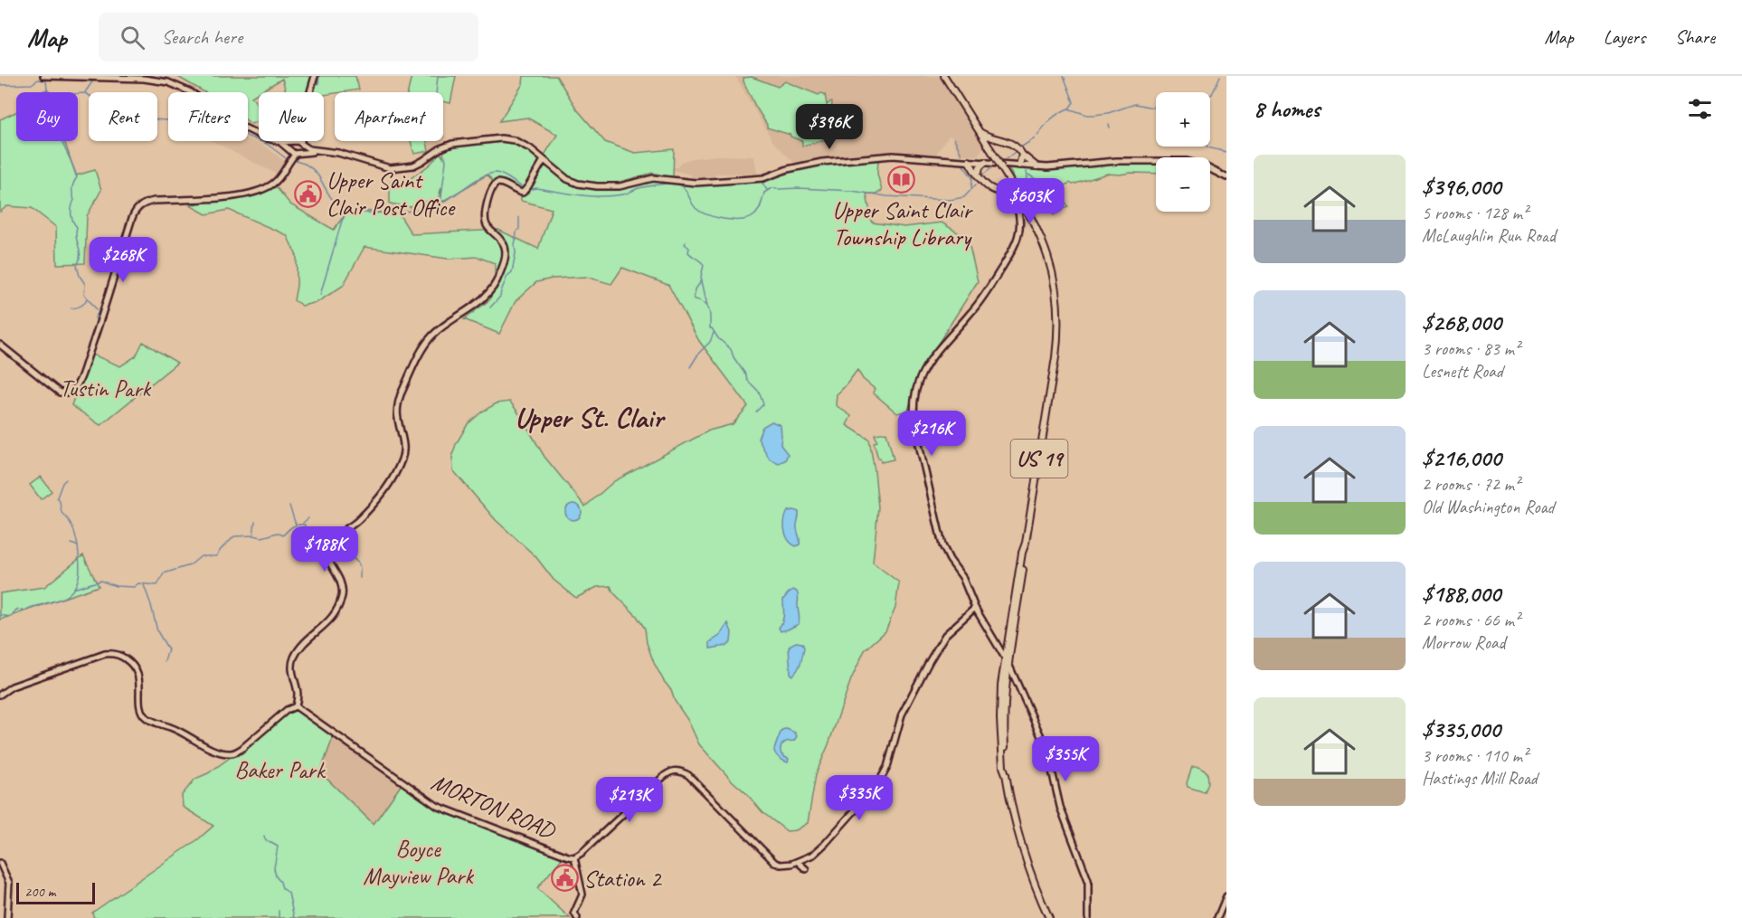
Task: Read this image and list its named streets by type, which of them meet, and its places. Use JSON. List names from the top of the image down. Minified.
{"streets":{"main road":["US 19"],"street":["MORTON ROAD"]},"districts":["Upper St. Clair"],"parks":["Tustin Park","Baker Park","Boyce Mayview Park"],"places":{"library":["Upper Saint Clair Township Library"],"public building":["Upper Saint Clair Post Office","Station 2"]},"scale_bar":"200 m","page":{"header":"Map","search":"Search here","nav":["Map","Layers","Share"],"heading":"8 homes","map_buttons":["+","−"],"chip":["Buy","Rent","Filters","New","Apartment"],"price":["$396K","$603K","$268K","$216K","$188K","$355K","$335K","$213K"],"list":[{"name":"$396,000","note":"5 rooms · 128 m² · McLaughlin Run Road"},{"name":"$268,000","note":"3 rooms · 83 m² · Lesnett Road"},{"name":"$216,000","note":"2 rooms · 72 m² · Old Washington Road"},{"name":"$188,000","note":"2 rooms · 66 m² · Morrow Road"},{"name":"$335,000","note":"3 rooms · 110 m² · Hastings Mill Road"}],"scale":"200 m"}}
